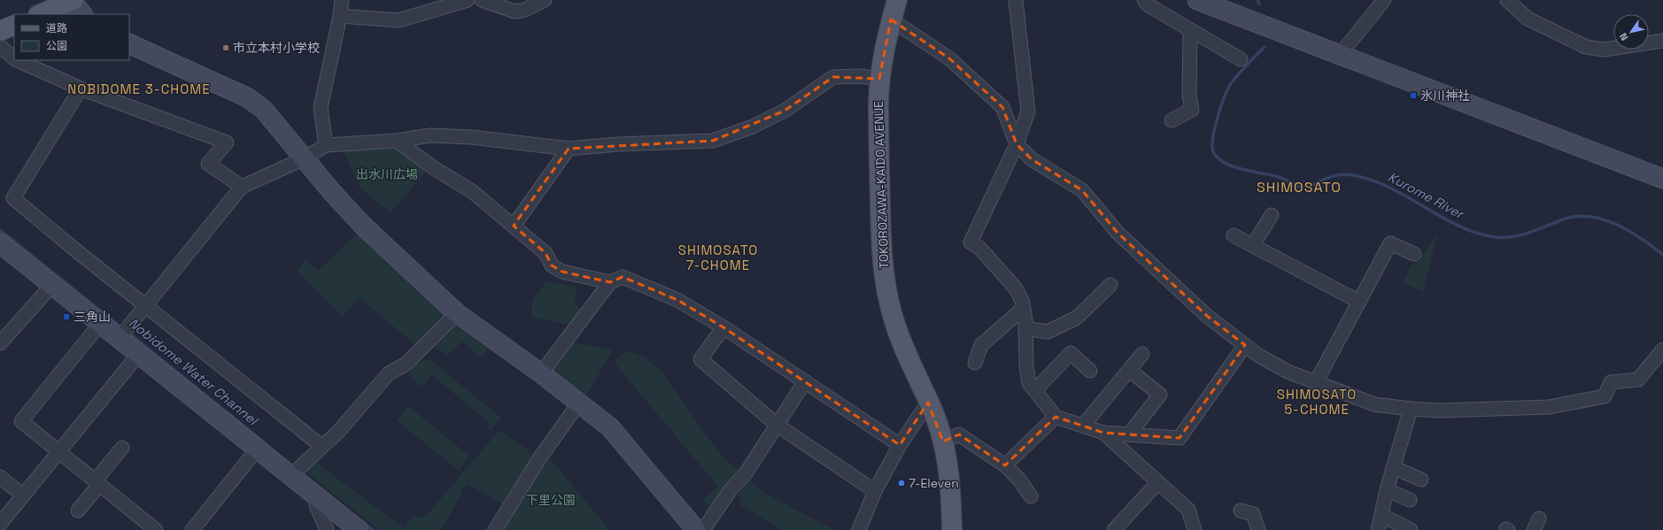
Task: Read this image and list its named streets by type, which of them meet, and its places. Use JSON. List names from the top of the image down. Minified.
{"streets":{"main road":["TOKOROZAWA-KAIDO AVENUE"]},"districts":["NOBIDOME 3-CHOME","SHIMOSATO","SHIMOSATO 7-CHOME","SHIMOSATO 5-CHOME"],"water":["Kurome River","Nobidome Water Channel"],"parks":["出水川広場","下里公園"],"places":{"other":["市立本村小学校","7-Eleven"],"transit":["氷川神社","三角山"]},"legend":["道路","公園"],"north":"bottom left"}
